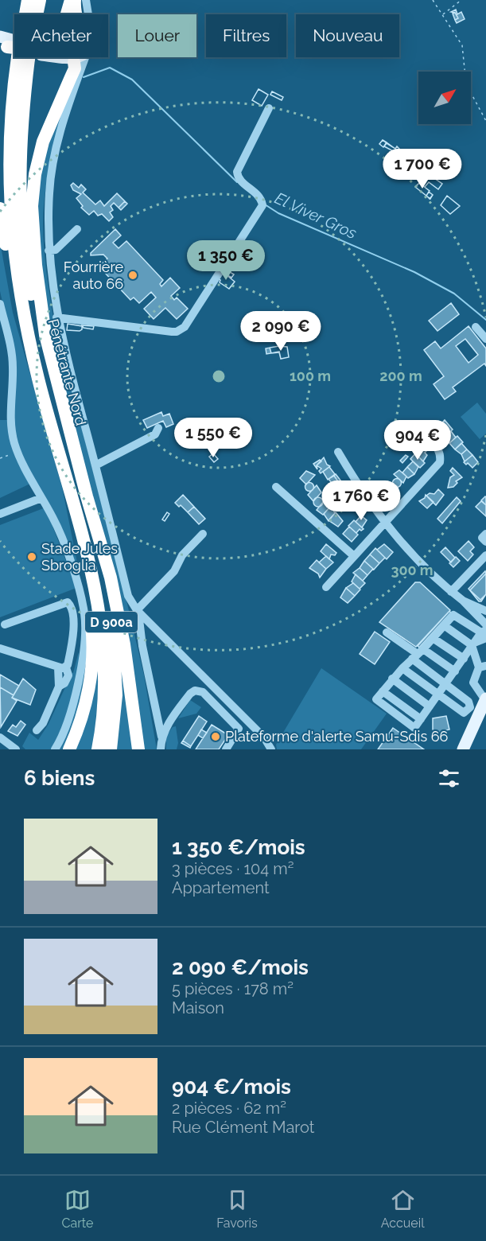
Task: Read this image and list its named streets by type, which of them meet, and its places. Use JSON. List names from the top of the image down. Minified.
{"streets":{"highway":["Pénétrante Nord","D 900a"]},"water":["El Viver Gros"],"places":["Fourrière auto 66","Stade Jules Sbroglia","Plateforme d'alerte Samu-Sdis 66"],"north":"top right","page":{"chip":["Acheter","Louer","Filtres","Nouveau"],"price":["1 700 €","1 350 €","2 090 €","1 550 €","904 €","1 760 €"],"heading":"6 biens","list":[{"name":"1 350 €/mois","note":"3 pièces · 104 m² · Appartement"},{"name":"2 090 €/mois","note":"5 pièces · 178 m² · Maison"},{"name":"904 €/mois","note":"2 pièces · 62 m² · Rue Clément Marot"}],"tabs":["Carte","Favoris","Accueil"]},"rings":["100 m","200 m","300 m"]}
